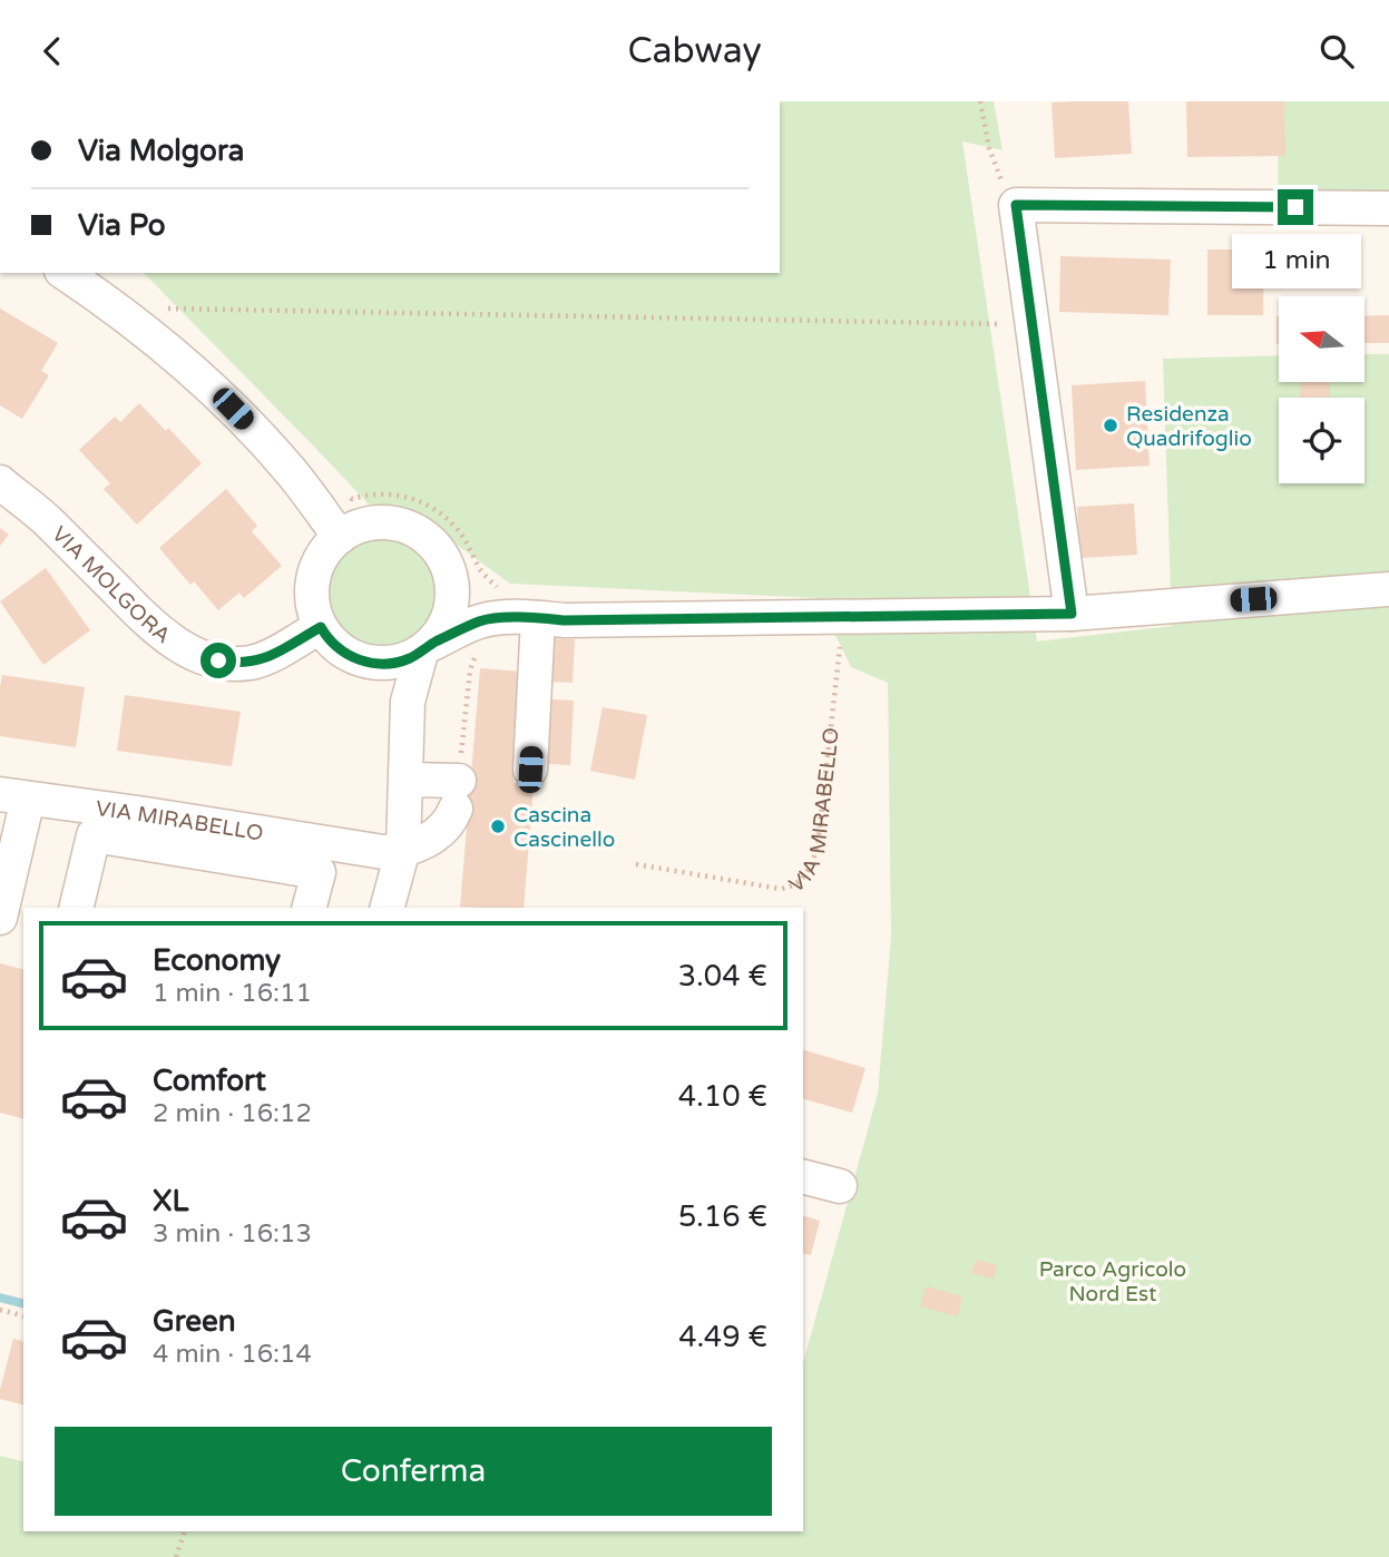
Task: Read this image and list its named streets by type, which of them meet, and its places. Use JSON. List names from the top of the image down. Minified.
{"streets":{"street":["VIA MOLGORA","VIA MIRABELLO"]},"parks":["Parco Agricolo Nord Est"],"places":["Residenza Quadrifoglio","Cascina Cascinello"],"north":"left","page":{"header":"Cabway","banner":["Via Molgora","Via Po"],"bubble":"1 min","list":[{"name":"Economy","note":"1 min · 16:11","value":"3.04 €"},{"name":"Comfort","note":"2 min · 16:12","value":"4.10 €"},{"name":"XL","note":"3 min · 16:13","value":"5.16 €"},{"name":"Green","note":"4 min · 16:14","value":"4.49 €"}],"buttons":"Conferma"}}
